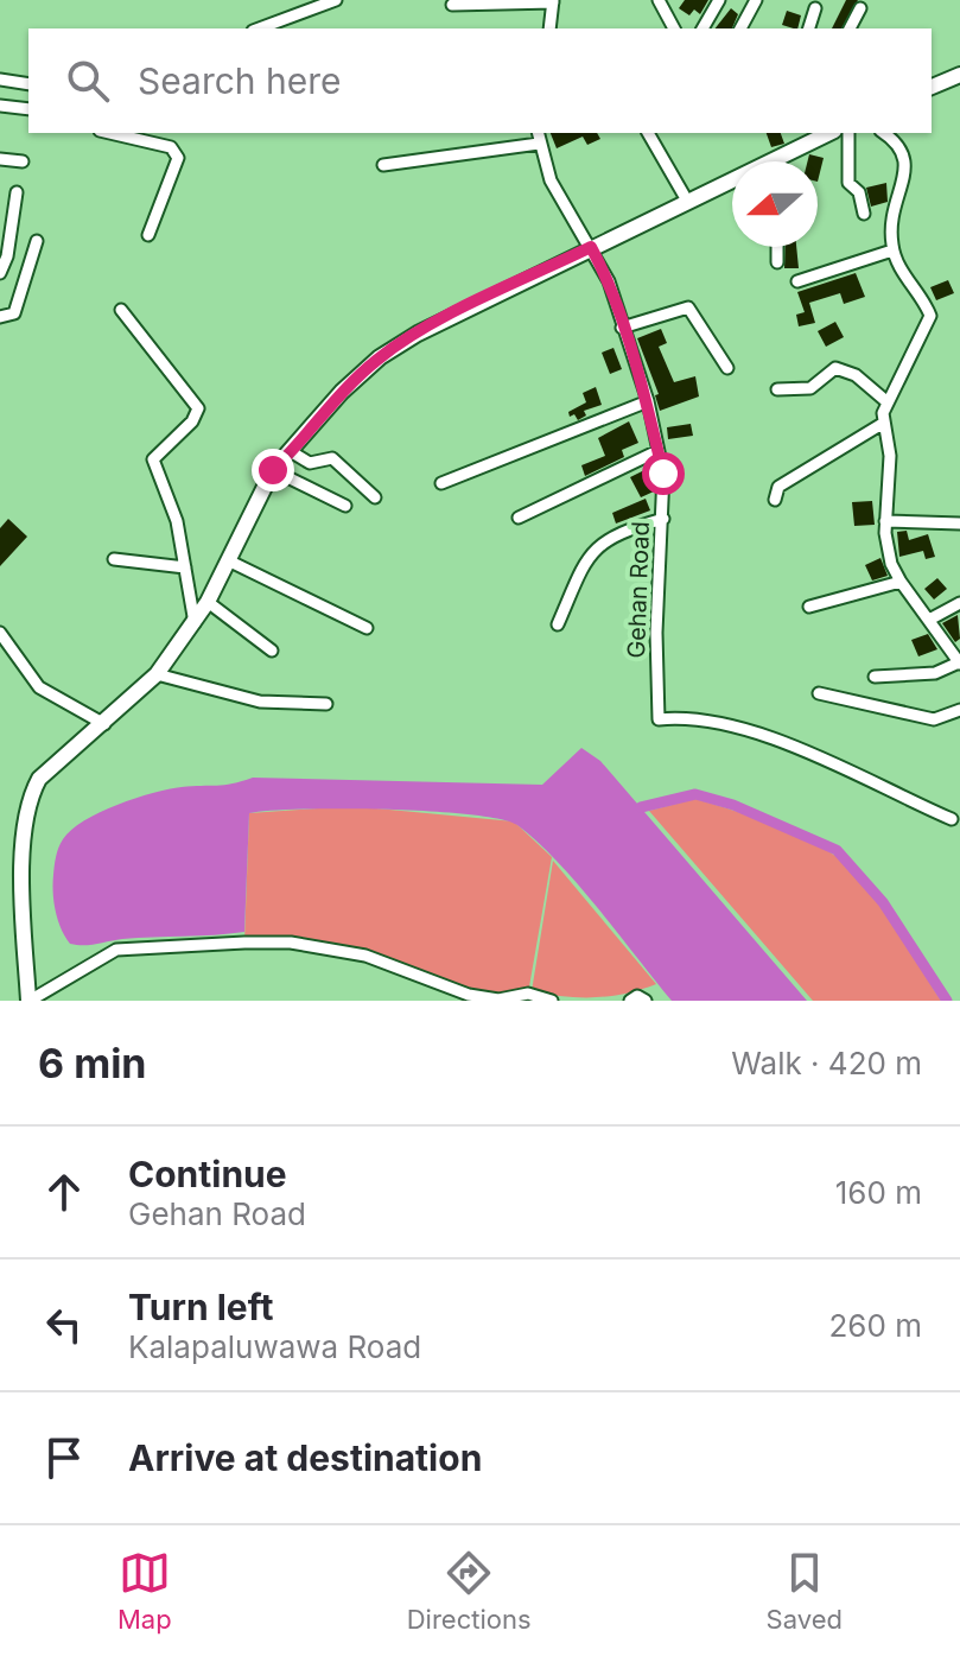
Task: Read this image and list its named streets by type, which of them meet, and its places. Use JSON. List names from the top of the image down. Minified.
{"streets":{"street":["Gehan Road"]},"north":"left","page":{"search":"Search here","heading":["6 min","Walk · 420 m"],"list":[["Continue","Gehan Road","160 m"],["Turn left","Kalapaluwawa Road","260 m"],"Arrive at destination"],"nav":["Map","Directions","Saved"]}}
